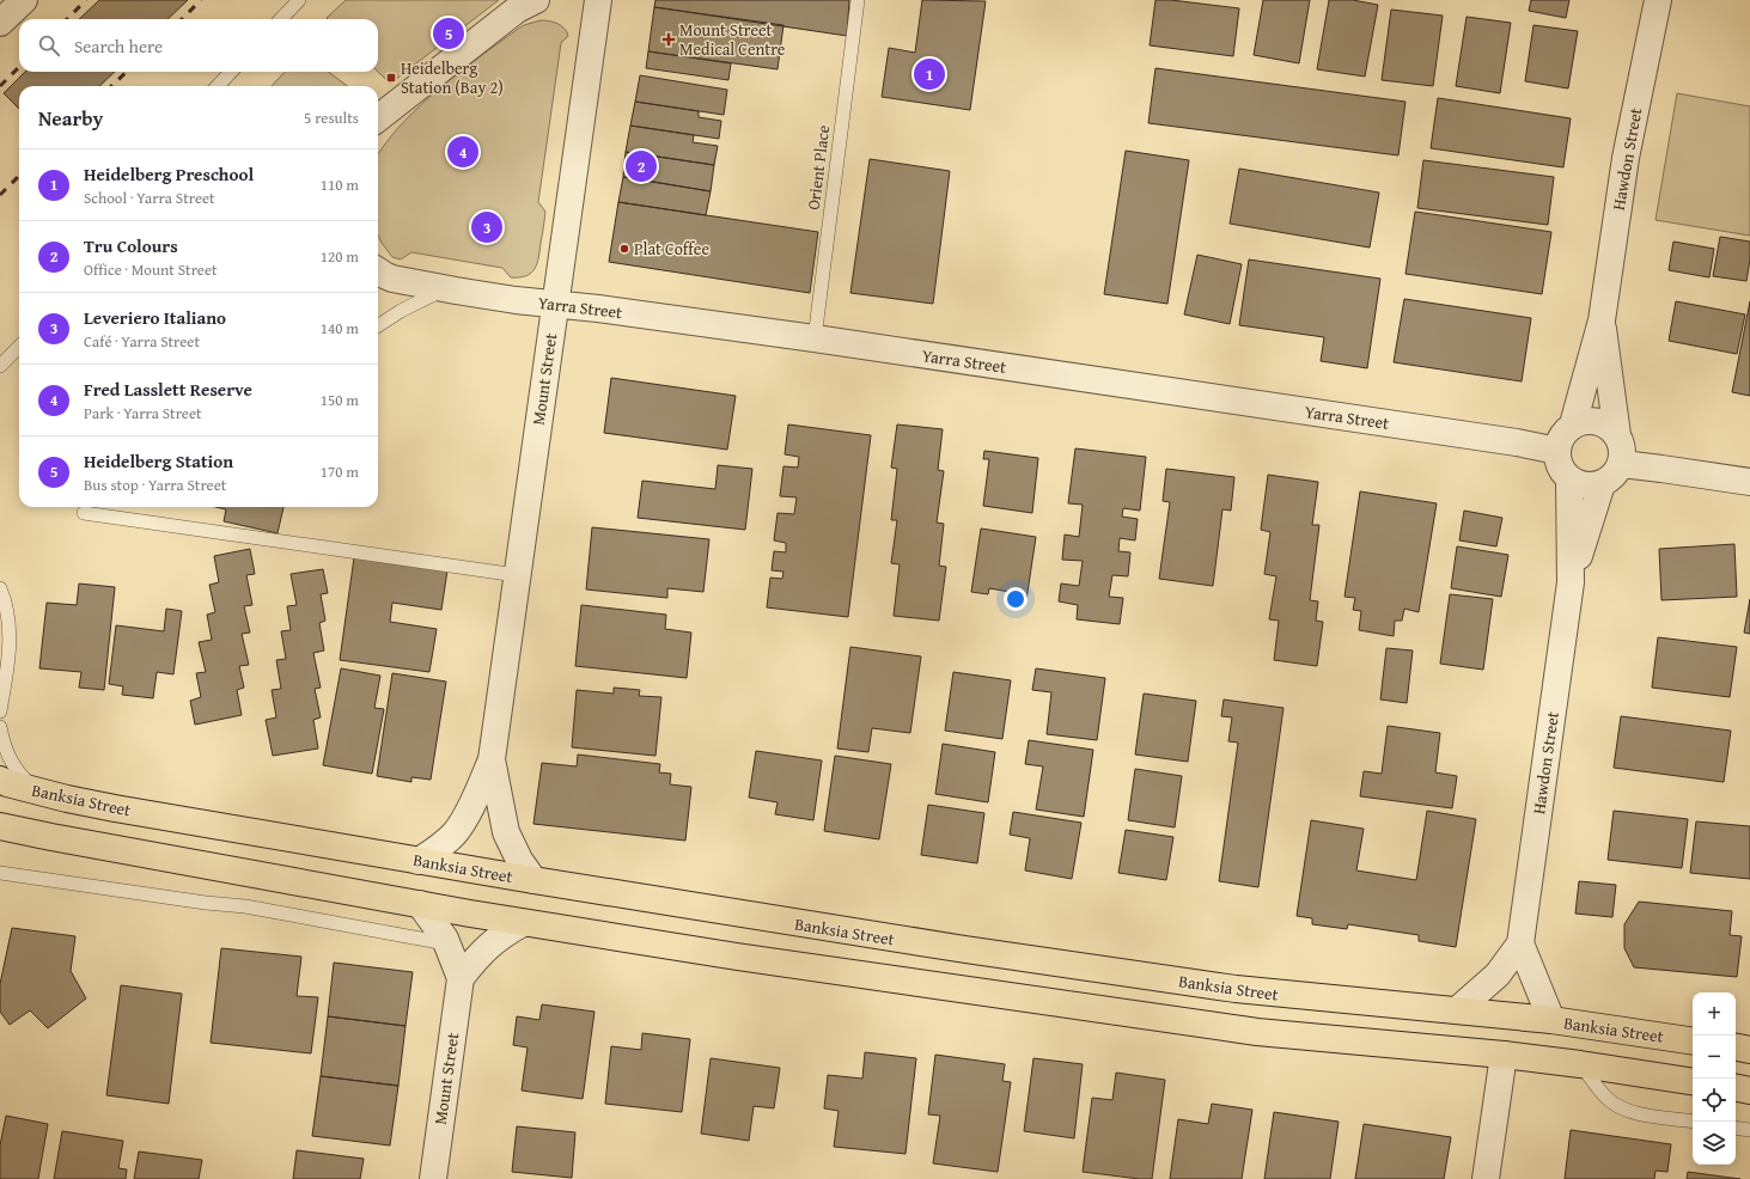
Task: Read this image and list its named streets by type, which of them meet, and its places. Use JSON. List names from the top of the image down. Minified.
{"streets":{"highway":["Banksia Street"],"street":["Hawdon Street","Yarra Street","Mount Street"],"lane":["Orient Place"]},"crossings":[["Hawdon Street","Yarra Street"],["Hawdon Street","Banksia Street"],["Orient Place","Yarra Street"],["Yarra Street","Mount Street"],["Mount Street","Banksia Street"]],"places":{"health":["Mount Street Medical Centre"],"transit":["Heidelberg Station (Bay 2)"],"other":["Plat Coffee"]},"page":{"pins":["5","1","4","2","3"],"search":"Search here","heading":["Nearby","5 results"],"list":[{"mark":"1","name":"Heidelberg Preschool","note":"School · Yarra Street","value":"110 m"},{"mark":"2","name":"Tru Colours","note":"Office · Mount Street","value":"120 m"},{"mark":"3","name":"Leveriero Italiano","note":"Café · Yarra Street","value":"140 m"},{"mark":"4","name":"Fred Lasslett Reserve","note":"Park · Yarra Street","value":"150 m"},{"mark":"5","name":"Heidelberg Station","note":"Bus stop · Yarra Street","value":"170 m"}],"map_buttons":["+","−"]}}
